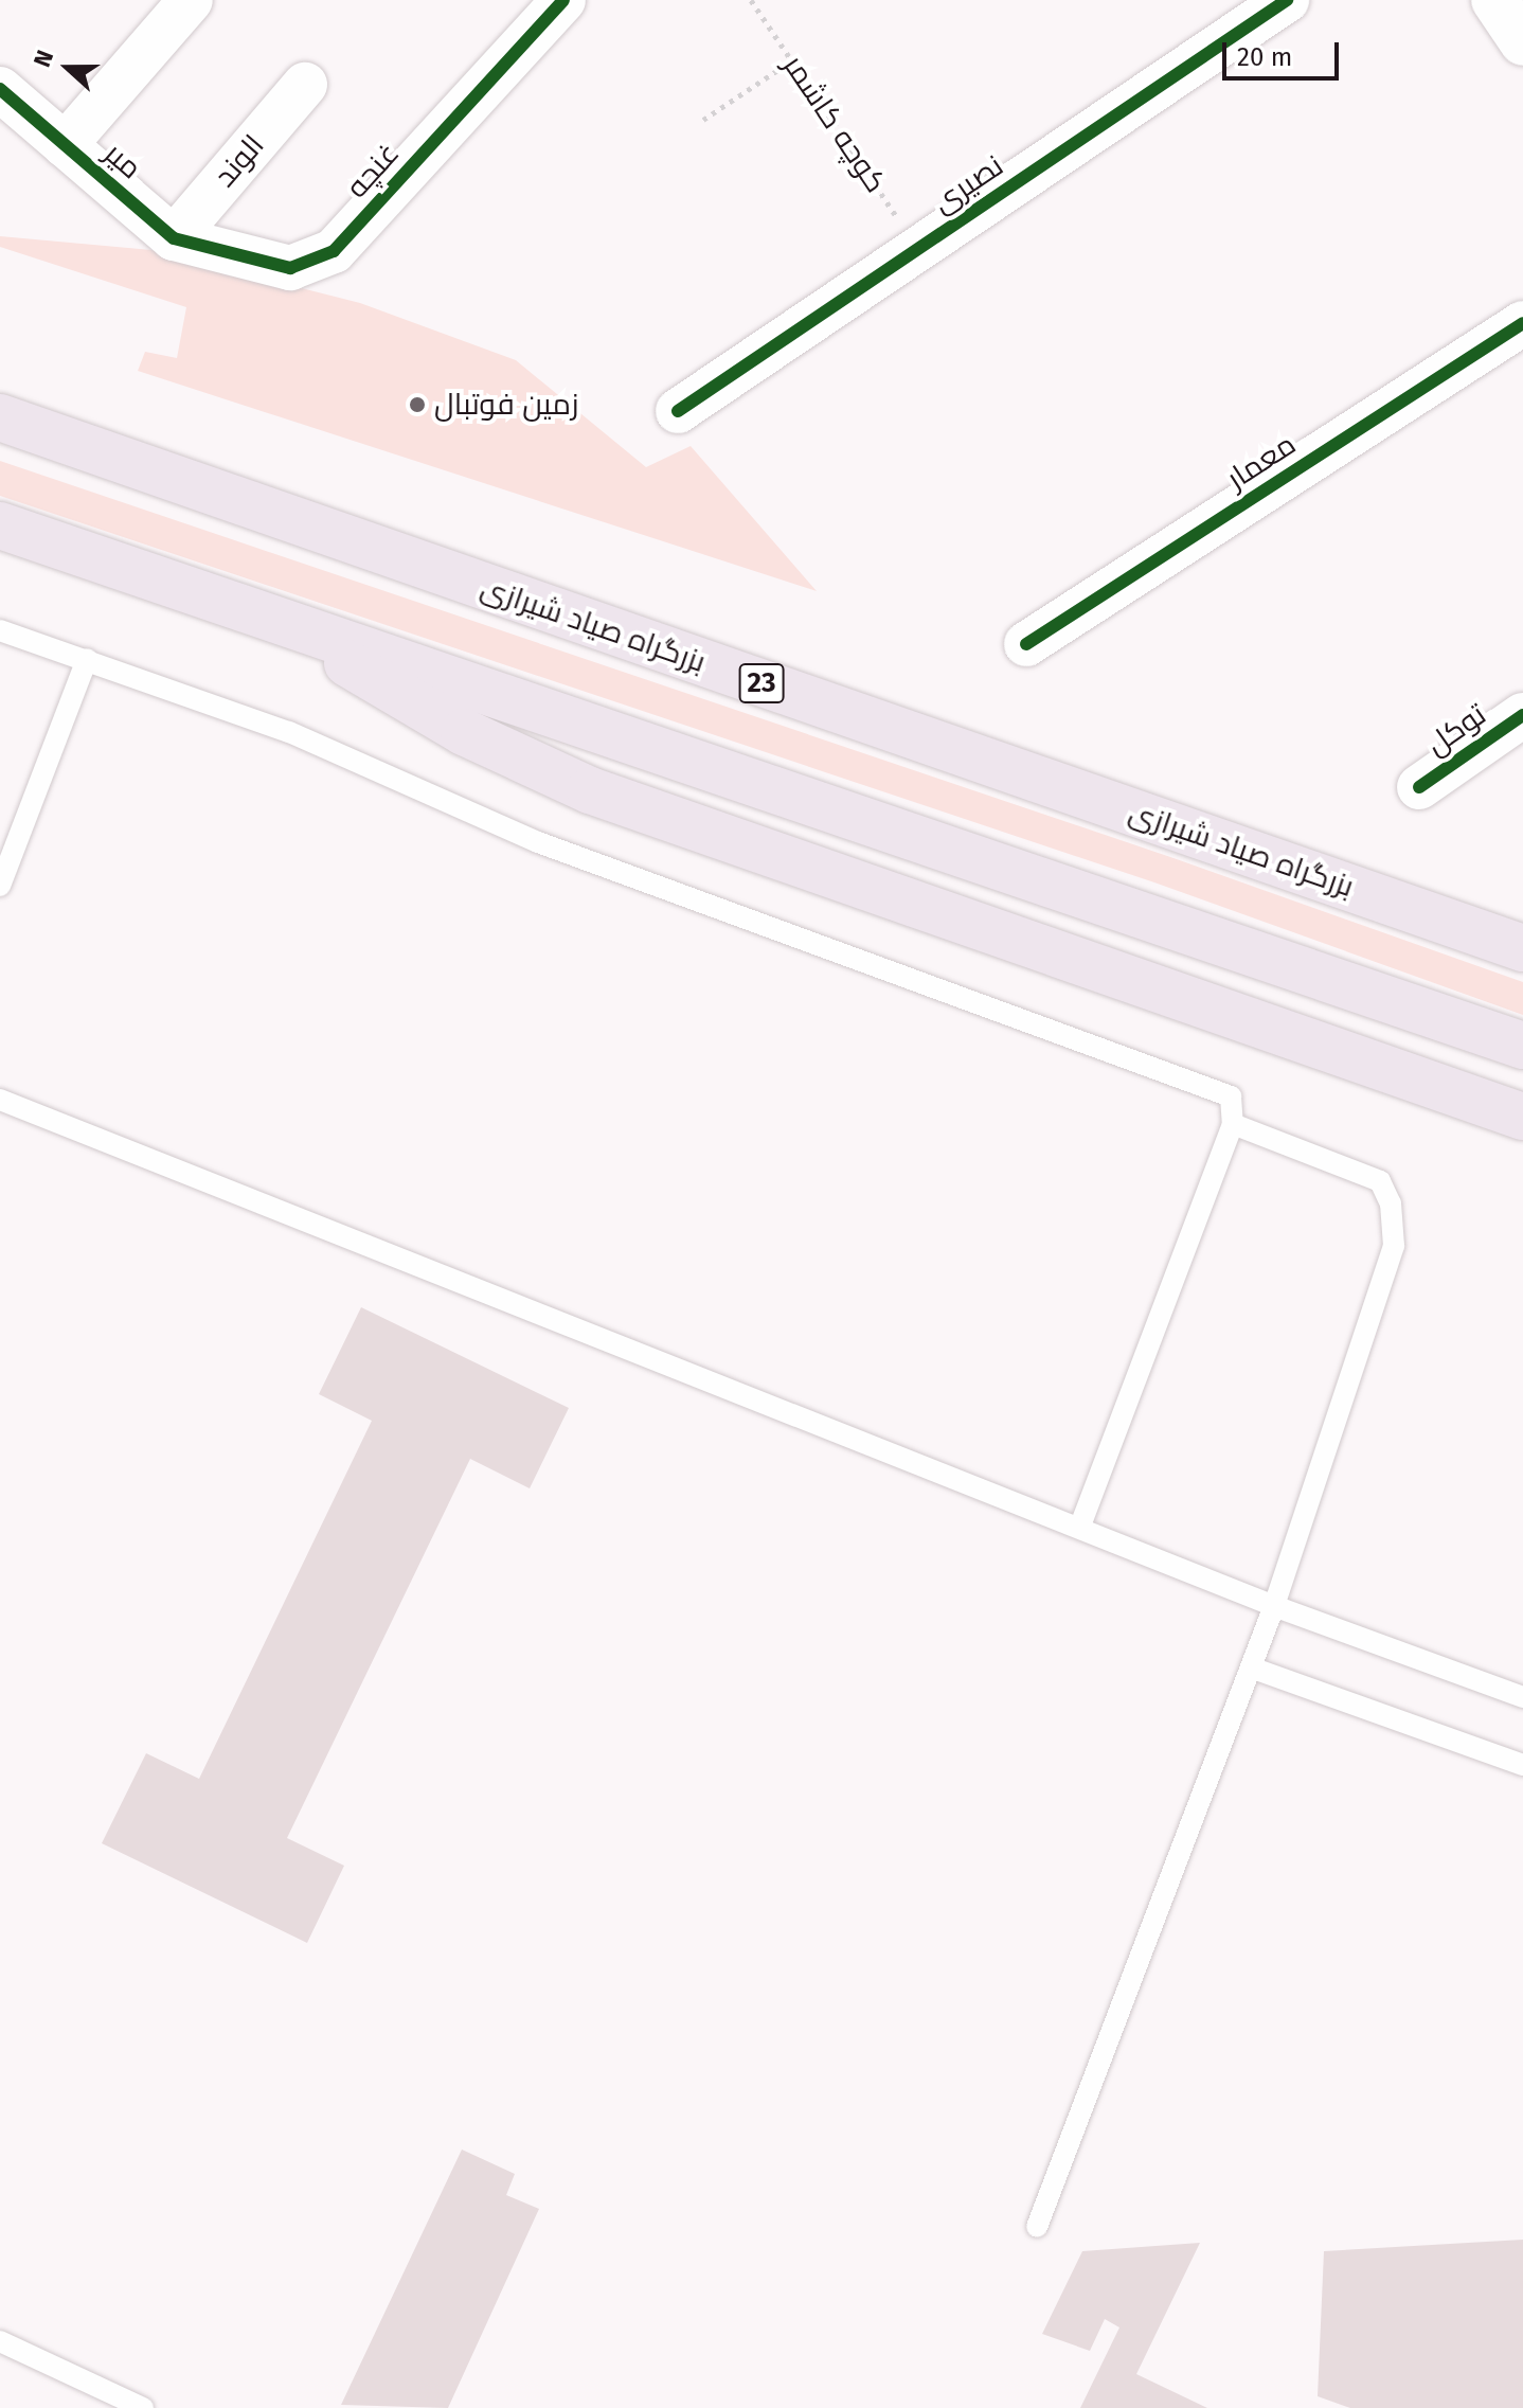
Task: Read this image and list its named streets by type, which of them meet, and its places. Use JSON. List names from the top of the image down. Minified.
{"streets":{"highway":["بزرگراه صیاد شیرازی","23"],"street":["میر","الوند","غنچه","نصیری","معمار","توکل"],"path":["کوچه کاشمر"]},"crossings":[["کوچه کاشمر","نصیری"],["میر","الوند"],["میر","غنچه"],["الوند","غنچه"]],"places":["زمین فوتبال"],"scale_bar":"20 m","north":"left"}
